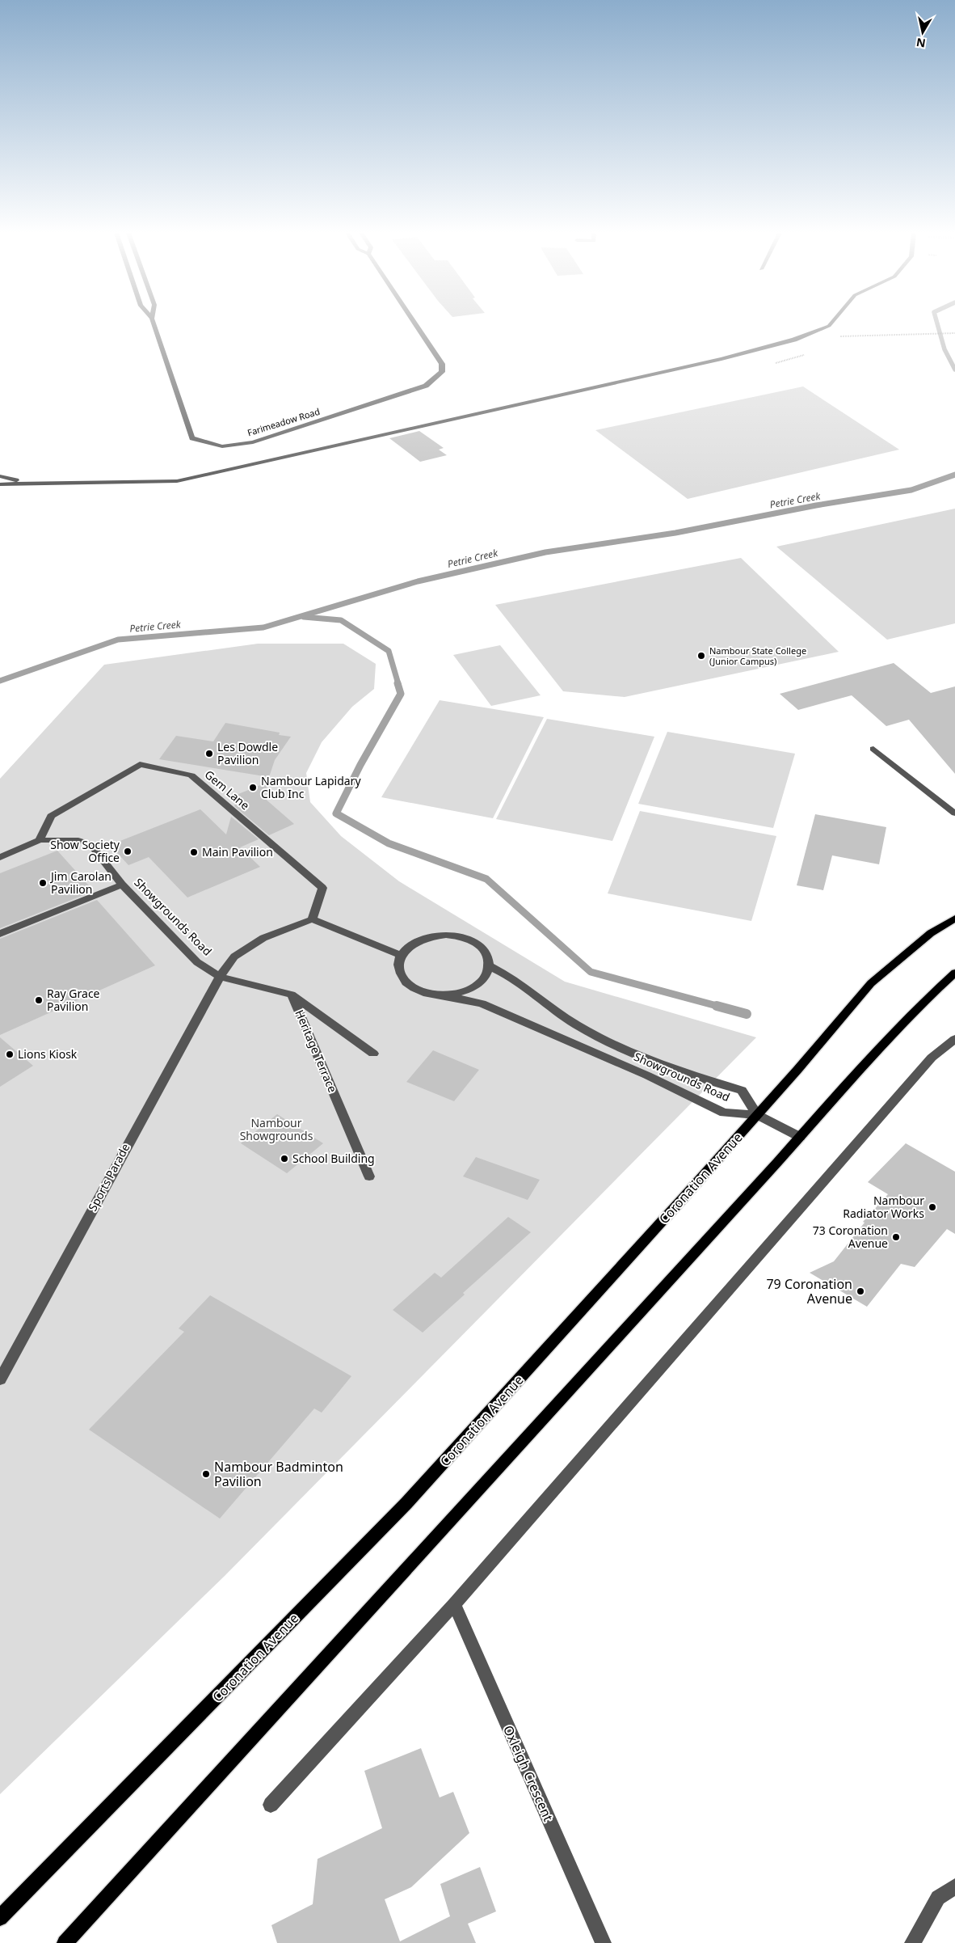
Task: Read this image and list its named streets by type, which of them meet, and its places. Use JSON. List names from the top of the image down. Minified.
{"streets":{"main road":["Coronation Avenue"],"street":["Farimeadow Road","Gem Lane","Showgrounds Road","Heritage Terrace","Sports Parade","Oxleigh Crescent"]},"crossings":[["Gem Lane","Showgrounds Road"],["Showgrounds Road","Sports Parade"],["Showgrounds Road","Coronation Avenue"]],"water":["Petrie Creek"],"parks":["Nambour Showgrounds"],"places":["Nambour State College (Junior Campus)","Les Dowdle Pavilion","Nambour Lapidary Club Inc","Show Society Office","Main Pavilion","Jim Carolan Pavilion","Ray Grace Pavilion","Lions Kiosk","School Building","Nambour Radiator Works","73 Coronation Avenue","79 Coronation Avenue","Nambour Badminton Pavilion"],"north":"bottom"}
